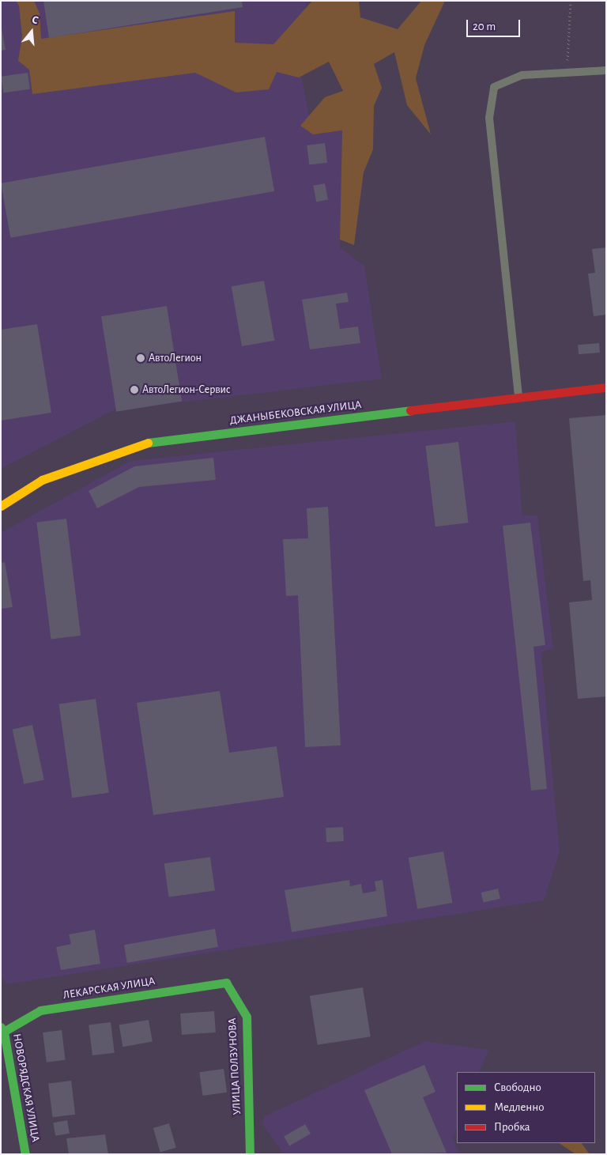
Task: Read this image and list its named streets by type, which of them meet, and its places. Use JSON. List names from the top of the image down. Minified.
{"streets":{"main road":["ДЖАНЫБЕКОВСКАЯ УЛИЦА","ЛЕКАРСКАЯ УЛИЦА","УЛИЦА ПОЛЗУНОВА","НОВОРЯДСКАЯ УЛИЦА"]},"crossings":[["ЛЕКАРСКАЯ УЛИЦА","УЛИЦА ПОЛЗУНОВА"],["ЛЕКАРСКАЯ УЛИЦА","НОВОРЯДСКАЯ УЛИЦА"]],"places":["АвтоЛегион","АвтоЛегион-Сервис"],"legend":["Свободно","Медленно","Пробка"],"scale_bar":"20 m","north":"top"}
